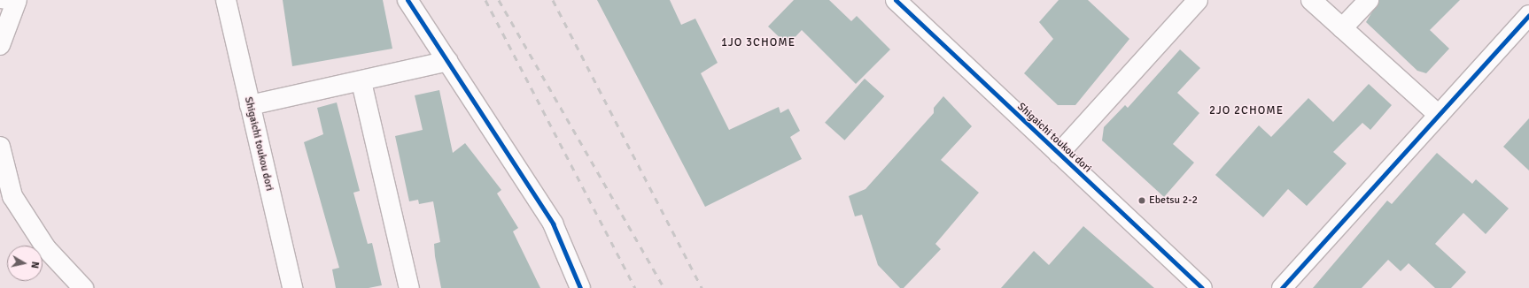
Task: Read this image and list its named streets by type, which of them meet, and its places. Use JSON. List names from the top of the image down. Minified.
{"streets":{"street":["Shigaichi toukou dori"]},"districts":["1JO 3CHOME","2JO 2CHOME"],"places":["Ebetsu 2-2"],"north":"right"}
